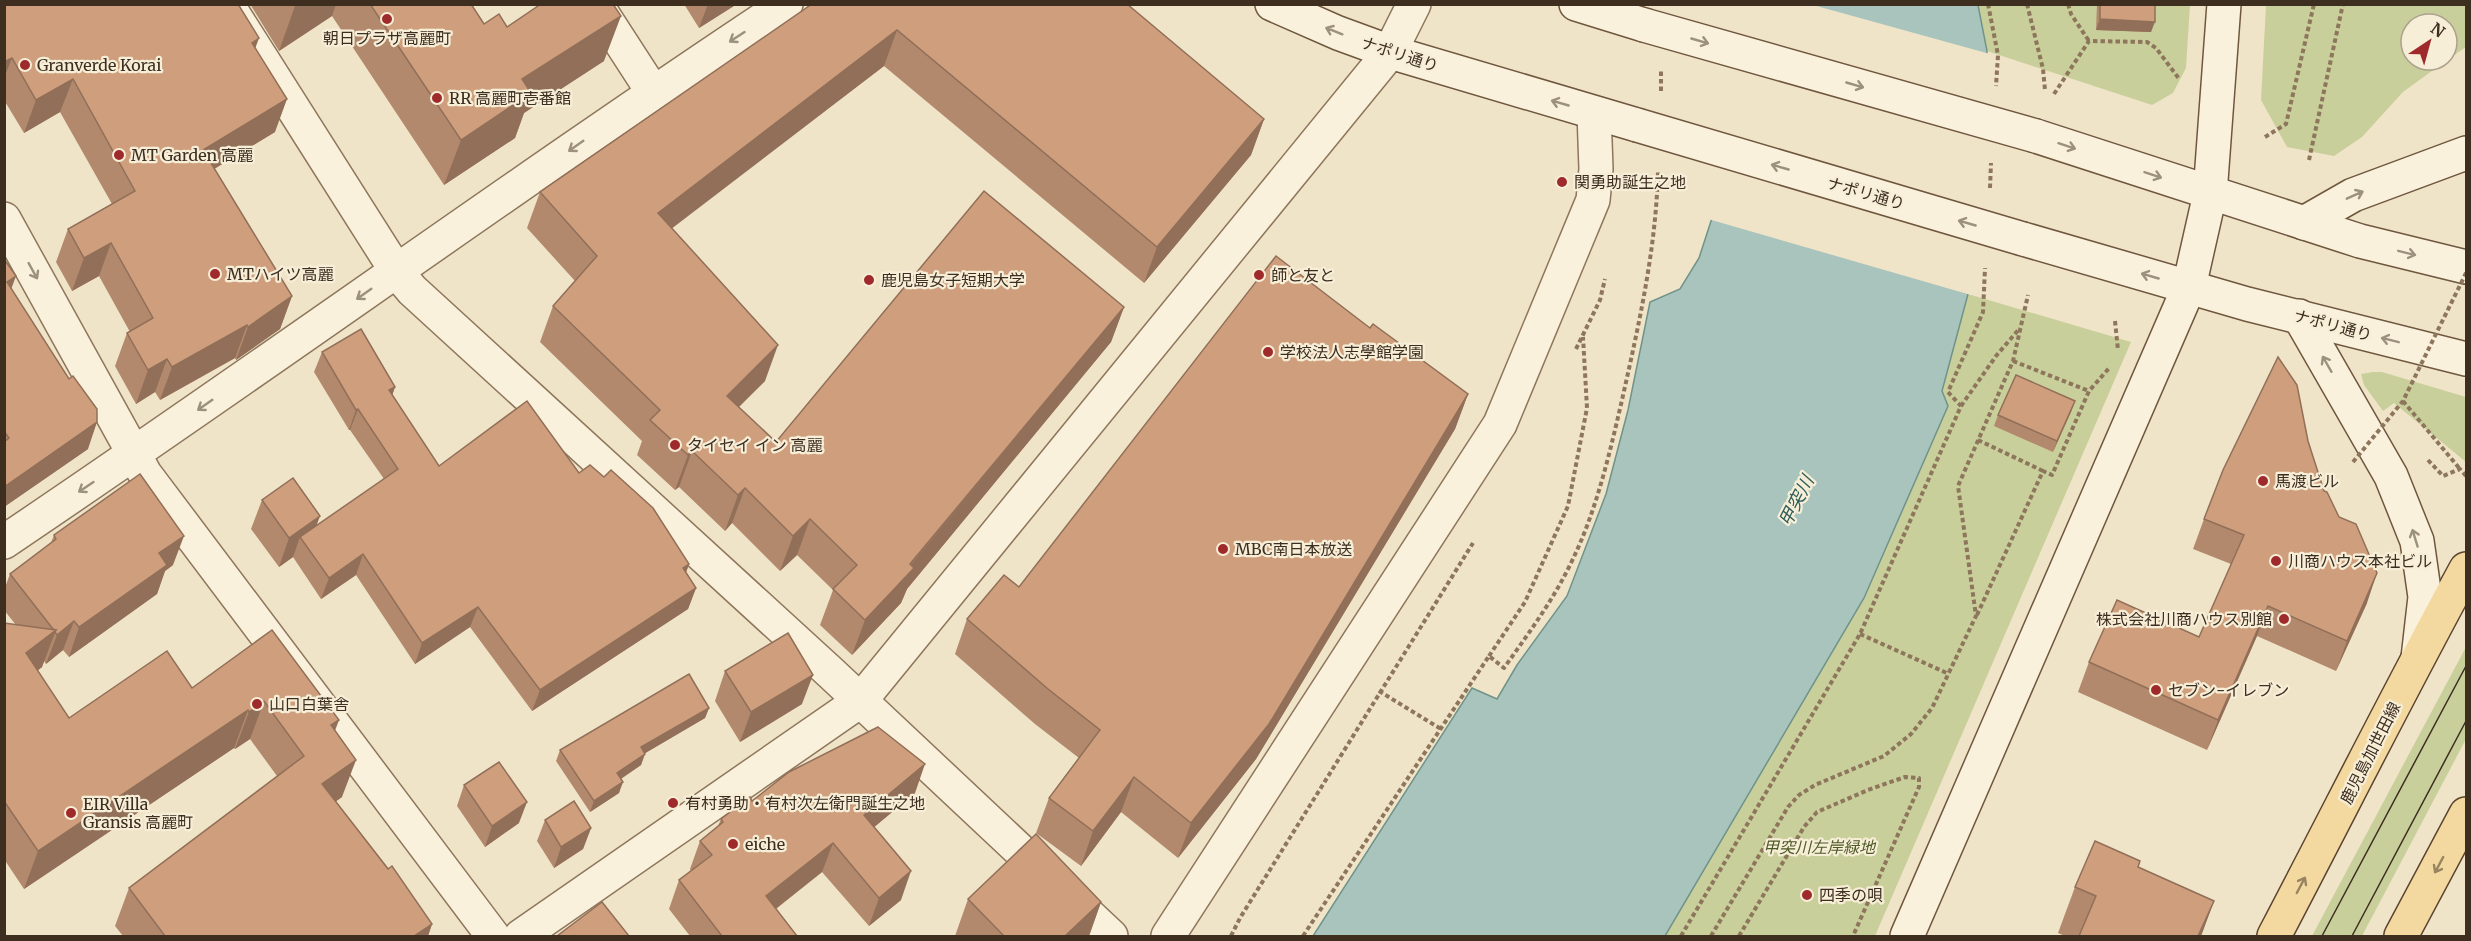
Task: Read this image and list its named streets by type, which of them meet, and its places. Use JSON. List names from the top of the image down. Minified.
{"streets":{"main road":["鹿児島加世田線"],"street":["ナポリ通り"]},"water":["甲突川"],"parks":["甲突川左岸緑地"],"places":["朝日プラザ高麗町","Granverde Korai","RR 高麗町壱番館","MT Garden 高麗","関勇助誕生之地","MTハイツ高麗","師と友と","鹿児島女子短期大学","学校法人志學館学園","タイセイ イン 高麗","馬渡ビル","MBC南日本放送","川商ハウス本社ビル","株式会社川商ハウス別館","セブン-イレブン","山口白葉舎","有村勇助・有村次左衛門誕生之地","EIR Villa Gransis 高麗町","eiche","四季の唄"],"north":"top right"}
